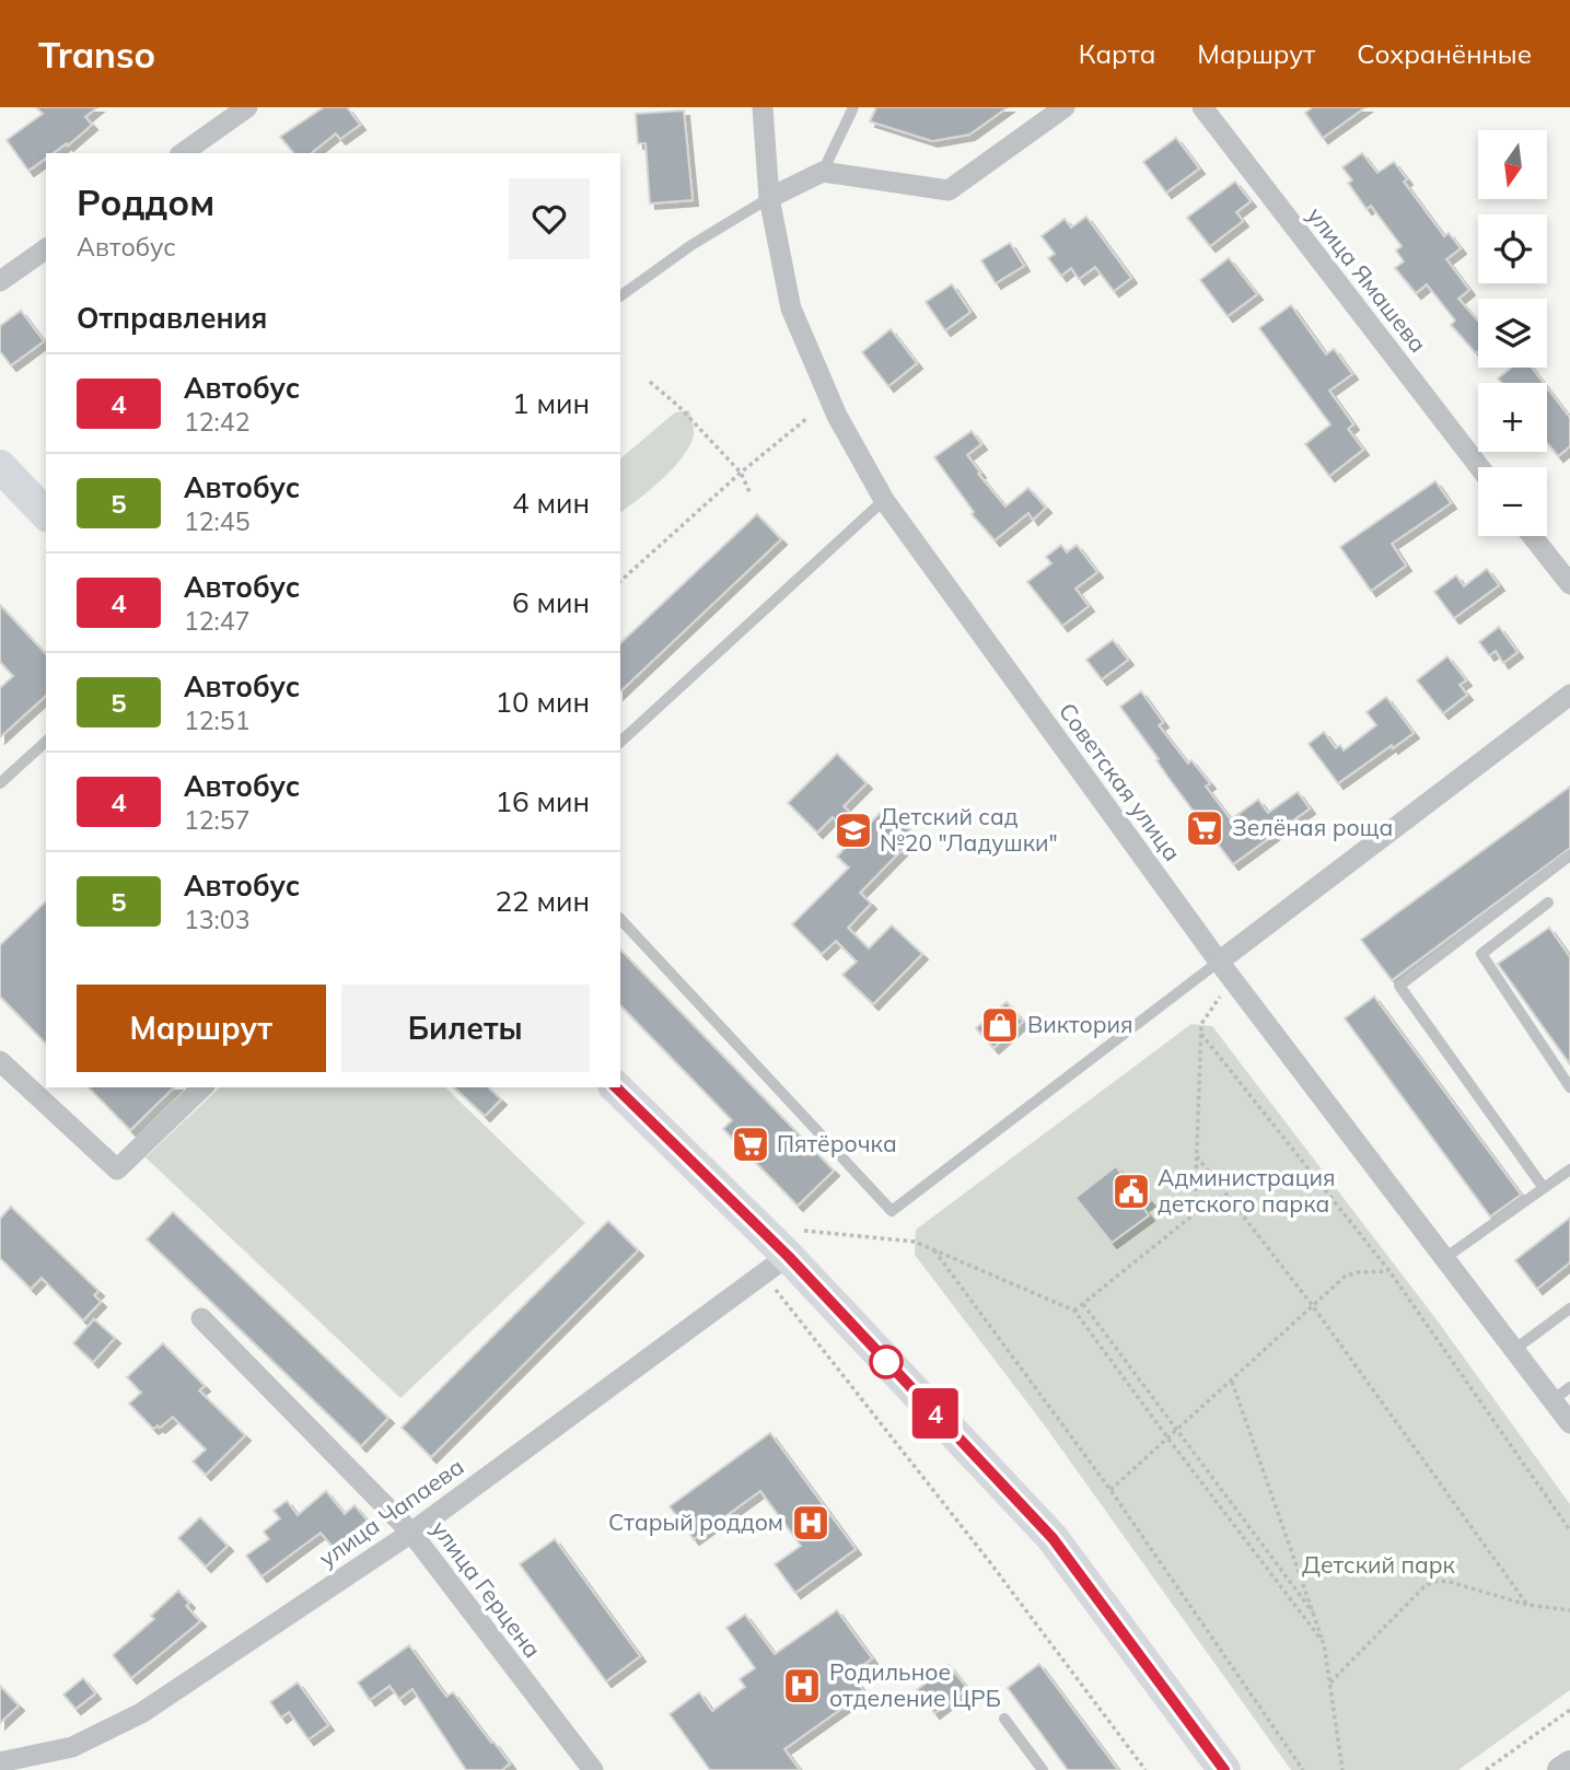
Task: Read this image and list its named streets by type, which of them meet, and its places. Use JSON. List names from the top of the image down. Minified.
{"streets":{"street":["улица Ямашева","Советская улица","улица Чапаева","улица Герцена"]},"crossings":[["улица Чапаева","улица Герцена"]],"parks":["Детский парк"],"places":{"supermarket":["Зелёная роща","Пятёрочка"],"school or university":["Детский сад №20 \"Ладушки\""],"shop":["Виктория"],"public building":["Администрация детского парка"],"hospital":["Старый роддом","Родильное отделение ЦРБ"]},"lines":["bus line 4"],"north":"bottom","page":{"header":"Transo","nav":["Карта","Маршрут","Сохранённые"],"on_map":"4","map_buttons":["+","−"],"heading":[["Роддом","Автобус"],"Отправления"],"list":[{"mark":"4","name":"Автобус","note":"12:42","value":"1 мин"},{"mark":"5","name":"Автобус","note":"12:45","value":"4 мин"},{"mark":"4","name":"Автобус","note":"12:47","value":"6 мин"},{"mark":"5","name":"Автобус","note":"12:51","value":"10 мин"},{"mark":"4","name":"Автобус","note":"12:57","value":"16 мин"},{"mark":"5","name":"Автобус","note":"13:03","value":"22 мин"}],"buttons":["Маршрут","Билеты"]}}
